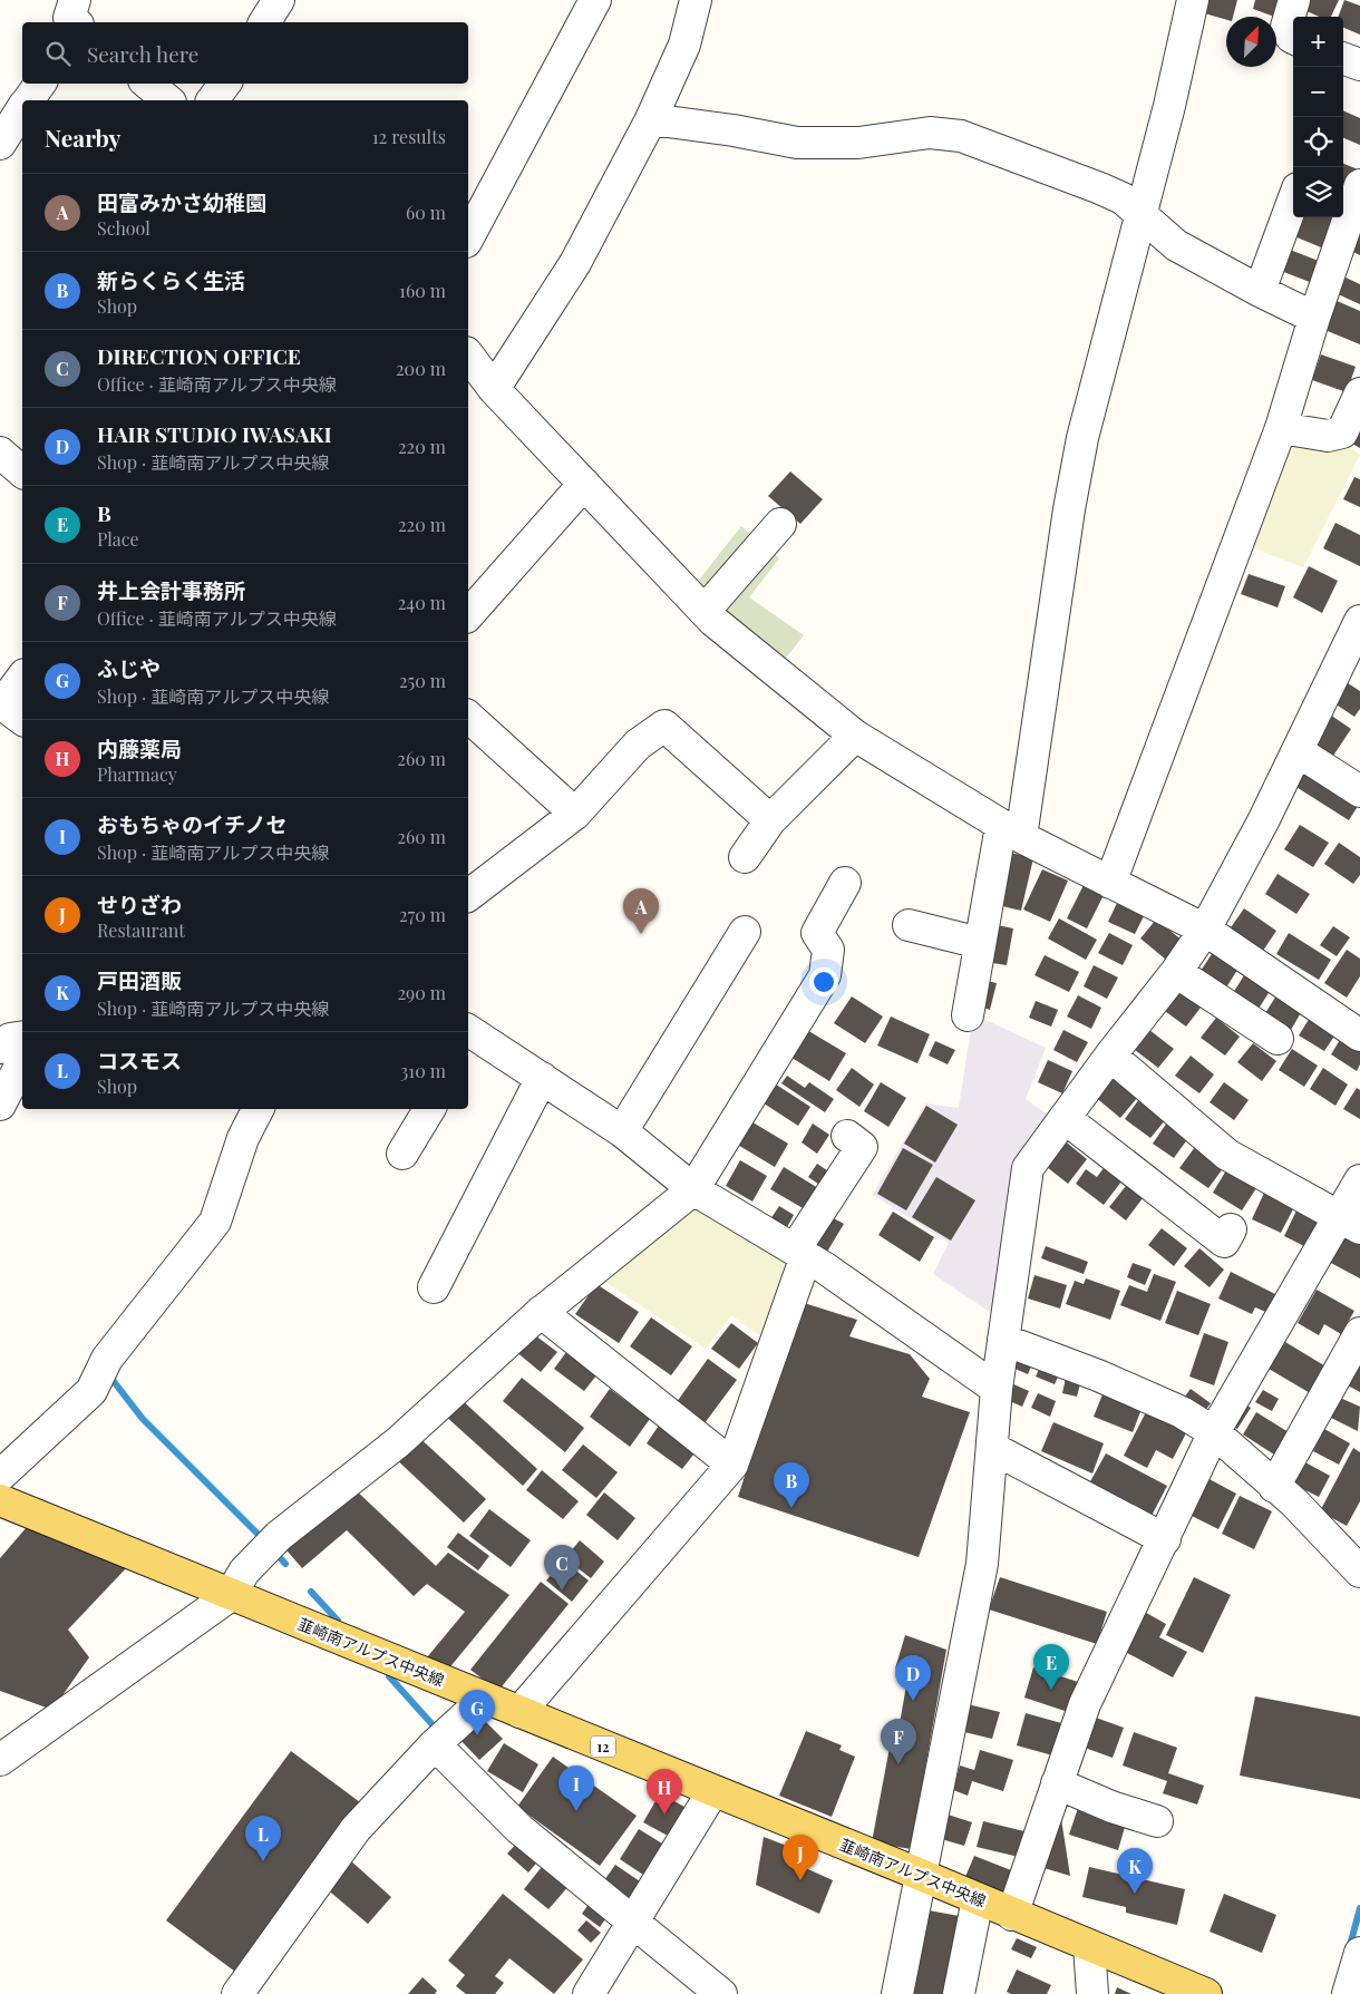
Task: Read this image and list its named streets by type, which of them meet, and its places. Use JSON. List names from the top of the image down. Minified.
{"streets":{"main road":["韮崎南アルプス中央線","12"]},"north":"top right","page":{"map_buttons":["+","−"],"search":"Search here","heading":["Nearby","12 results"],"list":[{"mark":"A","name":"田富みかさ幼稚園","note":"School","value":"60 m"},{"mark":"B","name":"新らくらく生活","note":"Shop","value":"160 m"},{"mark":"C","name":"DIRECTION OFFICE","note":"Office · 韮崎南アルプス中央線","value":"200 m"},{"mark":"D","name":"HAIR STUDIO IWASAKI","note":"Shop · 韮崎南アルプス中央線","value":"220 m"},{"mark":"E","name":"B","note":"Place","value":"220 m"},{"mark":"F","name":"井上会計事務所","note":"Office · 韮崎南アルプス中央線","value":"240 m"},{"mark":"G","name":"ふじや","note":"Shop · 韮崎南アルプス中央線","value":"250 m"},{"mark":"H","name":"内藤薬局","note":"Pharmacy","value":"260 m"},{"mark":"I","name":"おもちゃのイチノセ","note":"Shop · 韮崎南アルプス中央線","value":"260 m"},{"mark":"J","name":"せりざわ","note":"Restaurant","value":"270 m"},{"mark":"K","name":"戸田酒販","note":"Shop · 韮崎南アルプス中央線","value":"290 m"},{"mark":"L","name":"コスモス","note":"Shop","value":"310 m"}],"pins":["A","B","C","E","D","G","F","I","H","L","J","K"]}}
